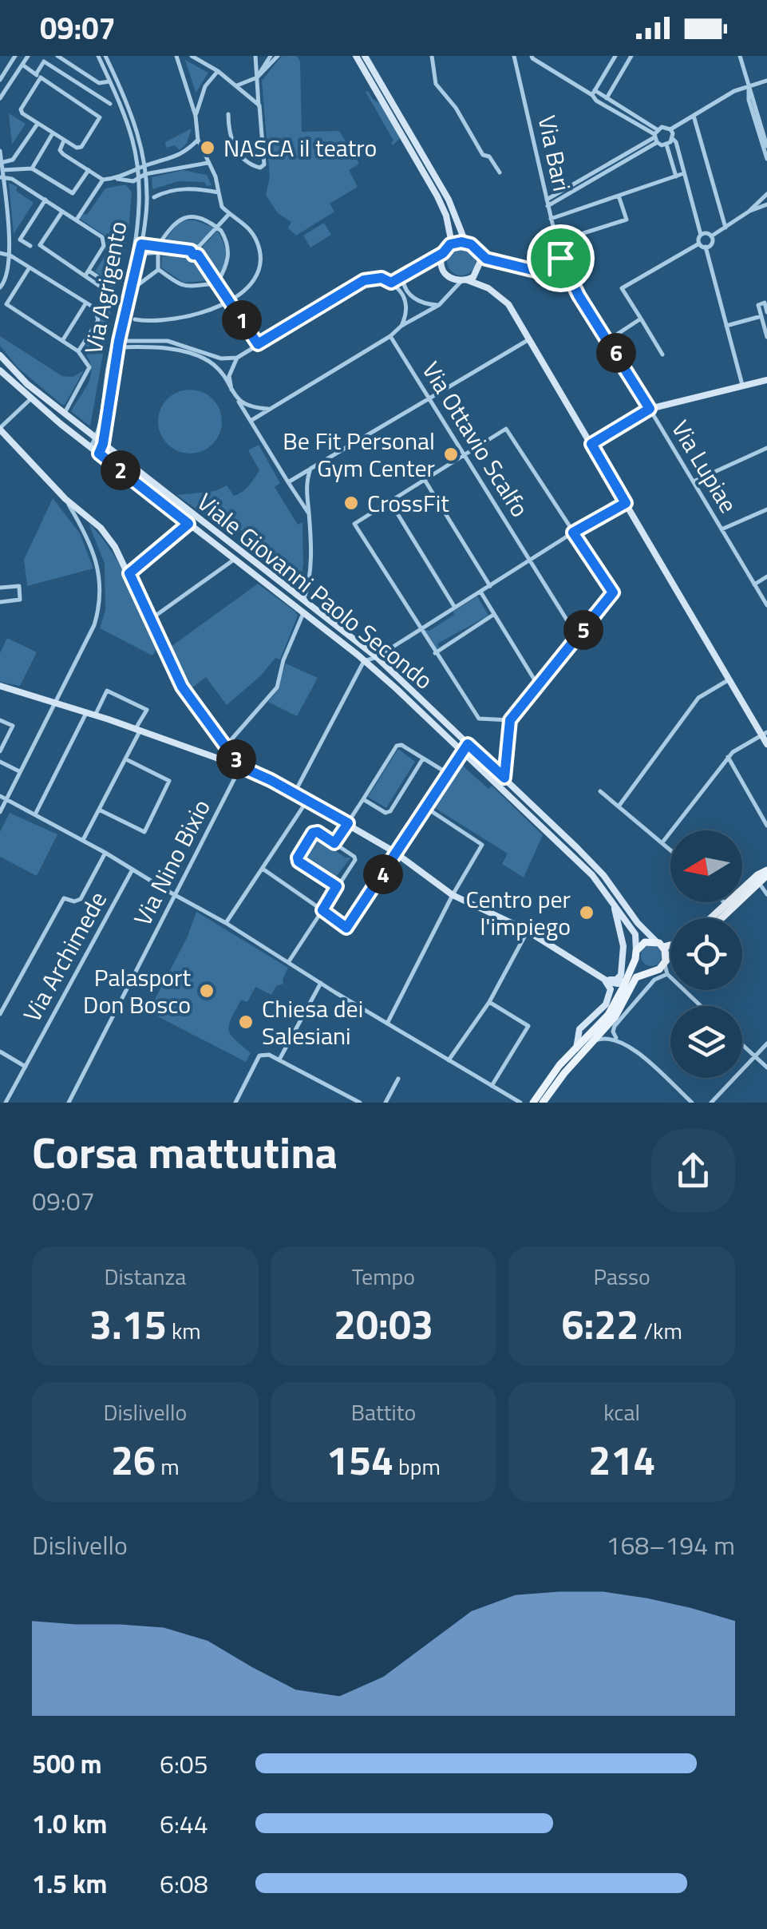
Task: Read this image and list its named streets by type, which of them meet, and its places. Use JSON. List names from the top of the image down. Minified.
{"streets":{"main road":["Via Lupiae","Viale Giovanni Paolo Secondo"],"street":["Via Bari","Via Agrigento","Via Ottavio Scalfo","Via Nino Bixio","Via Archimede"]},"crossings":[["Via Bari","Via Lupiae"],["Via Agrigento","Viale Giovanni Paolo Secondo"]],"places":["NASCA il teatro","Be Fit Personal Gym Center","CrossFit","Centro per l'impiego","Palasport Don Bosco","Chiesa dei Salesiani"],"north":"left","page":{"status":"09:07","pins":["1","6","2","5","3","4"],"heading":["Corsa mattutina","09:07"],"stats":[["Distanza","3.15 km"],["Tempo","20:03"],["Passo","6:22 /km"],["Dislivello","26 m"],["Battito","154 bpm"],["kcal","214"]],"chart":["Dislivello","168–194 m"],"list":[{"name":"500 m","note":"6:05"},{"name":"1.0 km","note":"6:44"},{"name":"1.5 km","note":"6:08"}]}}
